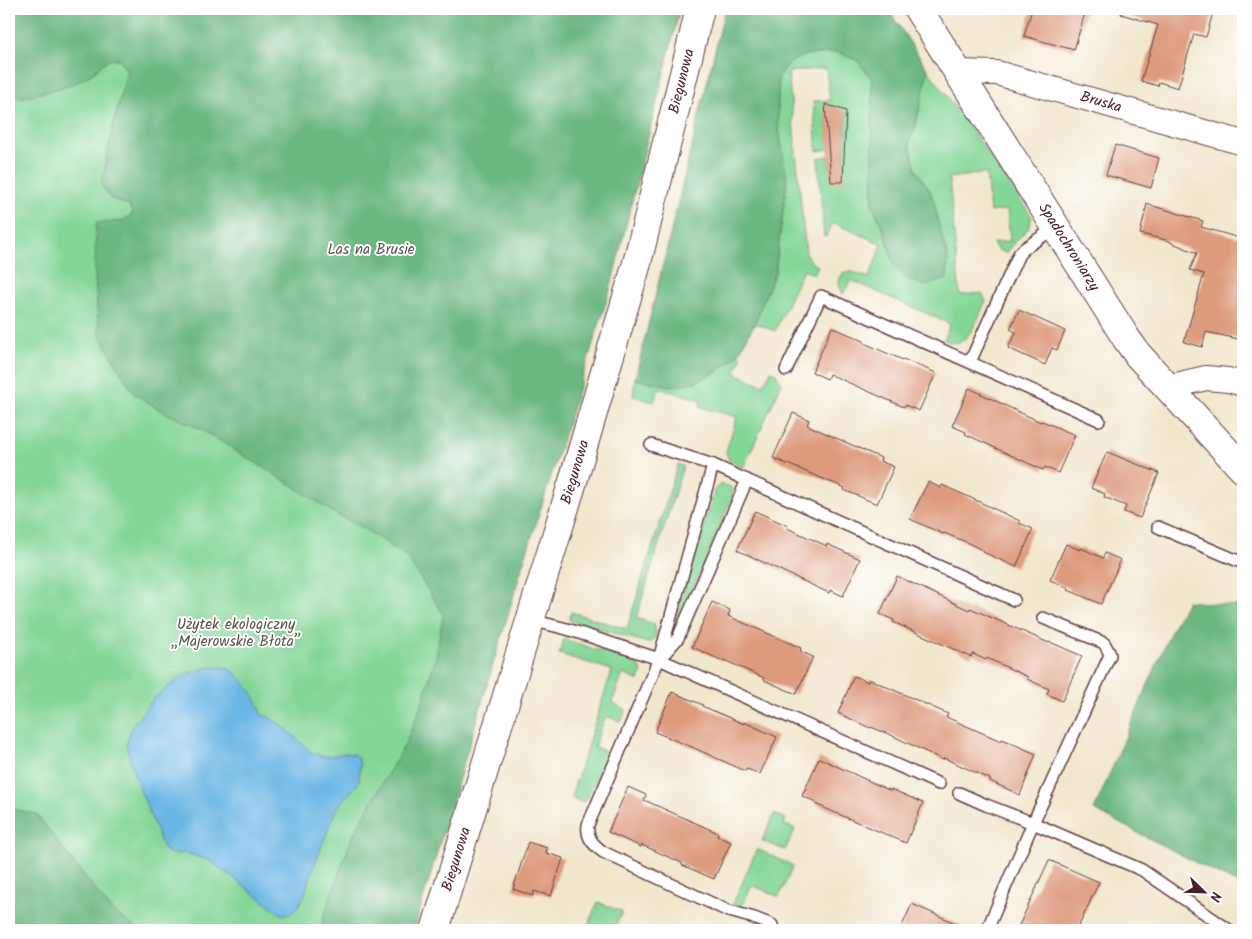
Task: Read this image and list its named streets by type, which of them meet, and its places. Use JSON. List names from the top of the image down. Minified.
{"streets":{"street":["Biegunowa","Bruska","Spadochroniarzy"]},"crossings":[["Bruska","Spadochroniarzy"]],"parks":["Las na Brusie","Użytek ekologiczny „Majerowskie Błota”"],"north":"bottom right"}
